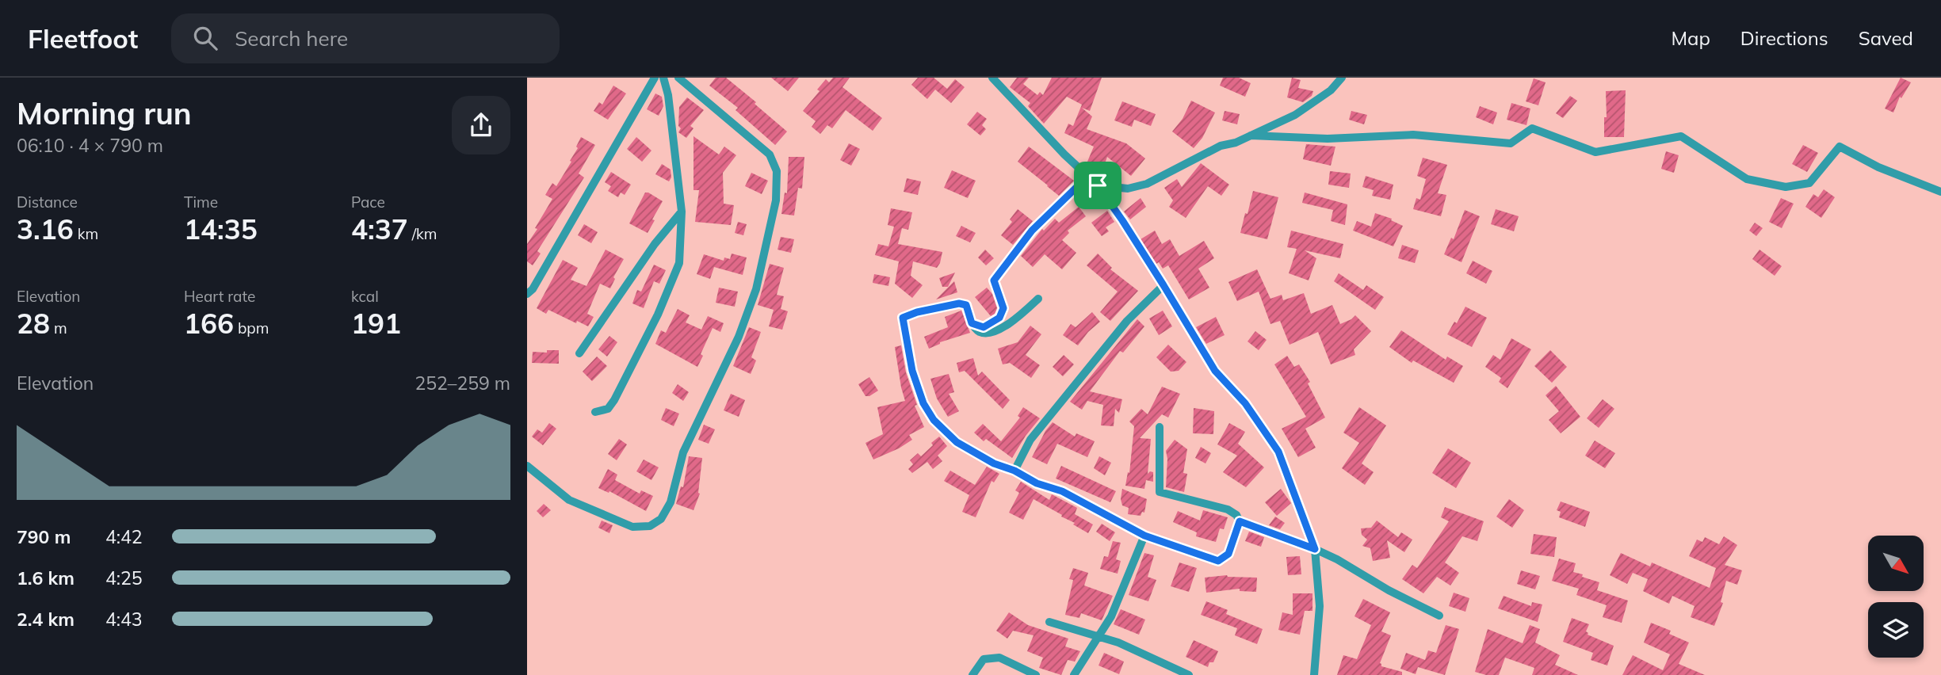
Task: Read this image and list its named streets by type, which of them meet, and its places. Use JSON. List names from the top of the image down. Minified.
{"north":"bottom right","page":{"header":"Fleetfoot","search":"Search here","nav":["Map","Directions","Saved"],"heading":["Morning run","06:10 · 4 × 790 m"],"stats":[["Distance","3.16 km"],["Time","14:35"],["Pace","4:37 /km"],["Elevation","28 m"],["Heart rate","166 bpm"],["kcal","191"]],"chart":["Elevation","252–259 m"],"list":[{"name":"790 m","note":"4:42"},{"name":"1.6 km","note":"4:25"},{"name":"2.4 km","note":"4:43"}]}}
